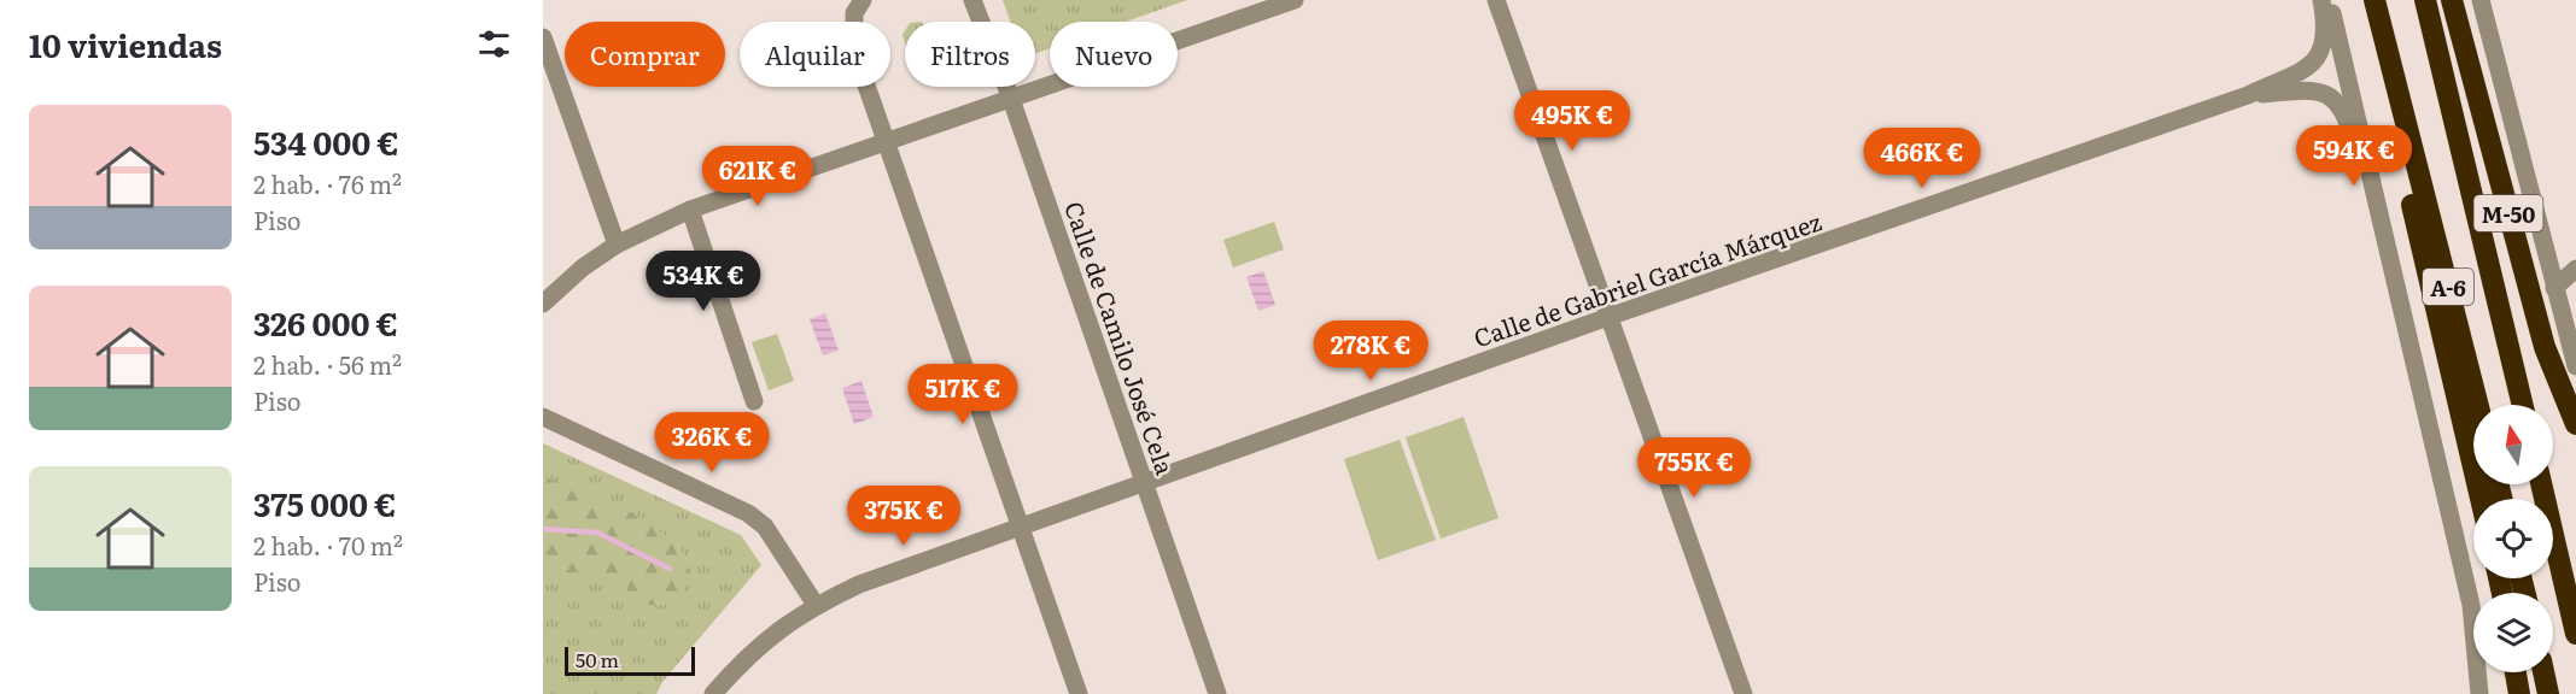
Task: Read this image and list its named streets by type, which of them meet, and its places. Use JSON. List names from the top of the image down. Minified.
{"streets":{"highway":["M-50","A-6"],"street":["Calle de Gabriel García Márquez","Calle de Camilo José Cela"]},"crossings":[["Calle de Gabriel García Márquez","Calle de Camilo José Cela"]],"scale_bar":"50 m","north":"top","page":{"heading":"10 viviendas","chip":["Comprar","Alquilar","Filtros","Nuevo"],"list":[{"name":"534 000 €","note":"2 hab. · 76 m² · Piso"},{"name":"326 000 €","note":"2 hab. · 56 m² · Piso"},{"name":"375 000 €","note":"2 hab. · 70 m² · Piso"}],"price":["495K €","594K €","466K €","621K €","534K €","278K €","517K €","326K €","755K €","375K €"],"scale":"50 m"}}
